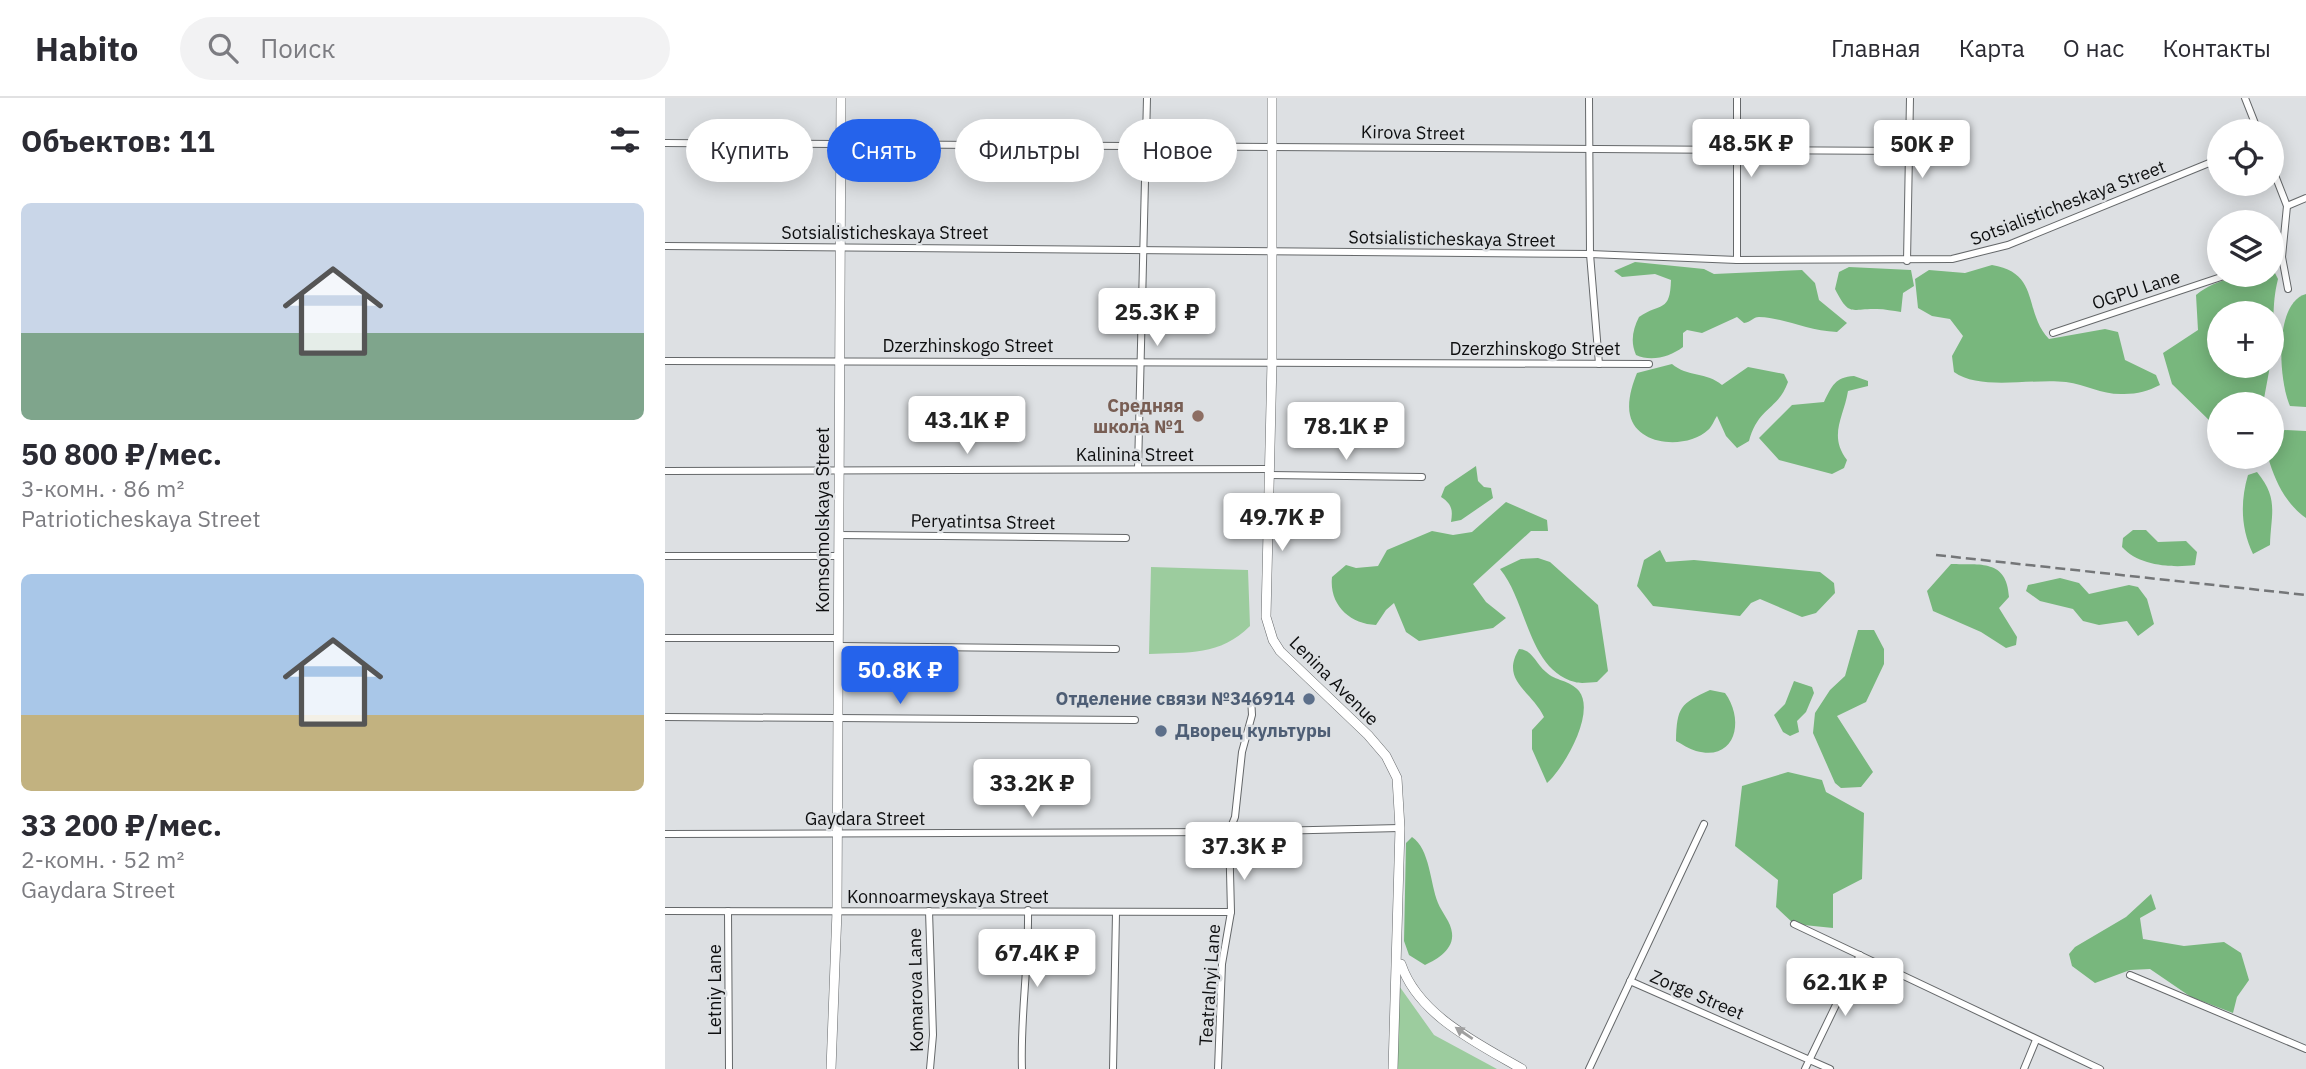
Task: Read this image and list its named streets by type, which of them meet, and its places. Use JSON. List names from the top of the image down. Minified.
{"streets":{"main road":["Komsomolskaya Street","Lenina Avenue"],"street":["Kirova Street","Sotsialisticheskaya Street","OGPU Lane","Dzerzhinskogo Street","Kalinina Street","Peryatintsa Street","Gaydara Street","Konnoarmeyskaya Street","Teatralnyi Lane","Letniy Lane","Komarova Lane","Zorge Street"]},"crossings":[["Kirova Street","Lenina Avenue"],["Sotsialisticheskaya Street","Komsomolskaya Street"],["Sotsialisticheskaya Street","Lenina Avenue"],["Dzerzhinskogo Street","Komsomolskaya Street"],["Dzerzhinskogo Street","Lenina Avenue"],["Kalinina Street","Komsomolskaya Street"],["Kalinina Street","Lenina Avenue"],["Komsomolskaya Street","Peryatintsa Street"],["Komsomolskaya Street","Gaydara Street"],["Komsomolskaya Street","Konnoarmeyskaya Street"],["Lenina Avenue","Gaydara Street"],["Gaydara Street","Teatralnyi Lane"],["Konnoarmeyskaya Street","Teatralnyi Lane"],["Konnoarmeyskaya Street","Letniy Lane"],["Konnoarmeyskaya Street","Komarova Lane"]],"places":["Средняя школа №1","Отделение связи №346914","Дворец культуры"],"page":{"header":"Habito","search":"Поиск","nav":["Главная","Карта","О нас","Контакты"],"heading":"Объектов: 11","map_buttons":["+","−"],"price":["48.5K ₽","50K ₽","25.3K ₽","43.1K ₽","78.1K ₽","49.7K ₽","50.8K ₽","33.2K ₽","37.3K ₽","67.4K ₽","62.1K ₽"],"chip":["Купить","Снять","Фильтры","Новое"],"list":[{"name":"50 800 ₽/мес.","note":"3-комн. · 86 m² · Patrioticheskaya Street"},{"name":"33 200 ₽/мес.","note":"2-комн. · 52 m² · Gaydara Street"}]}}
